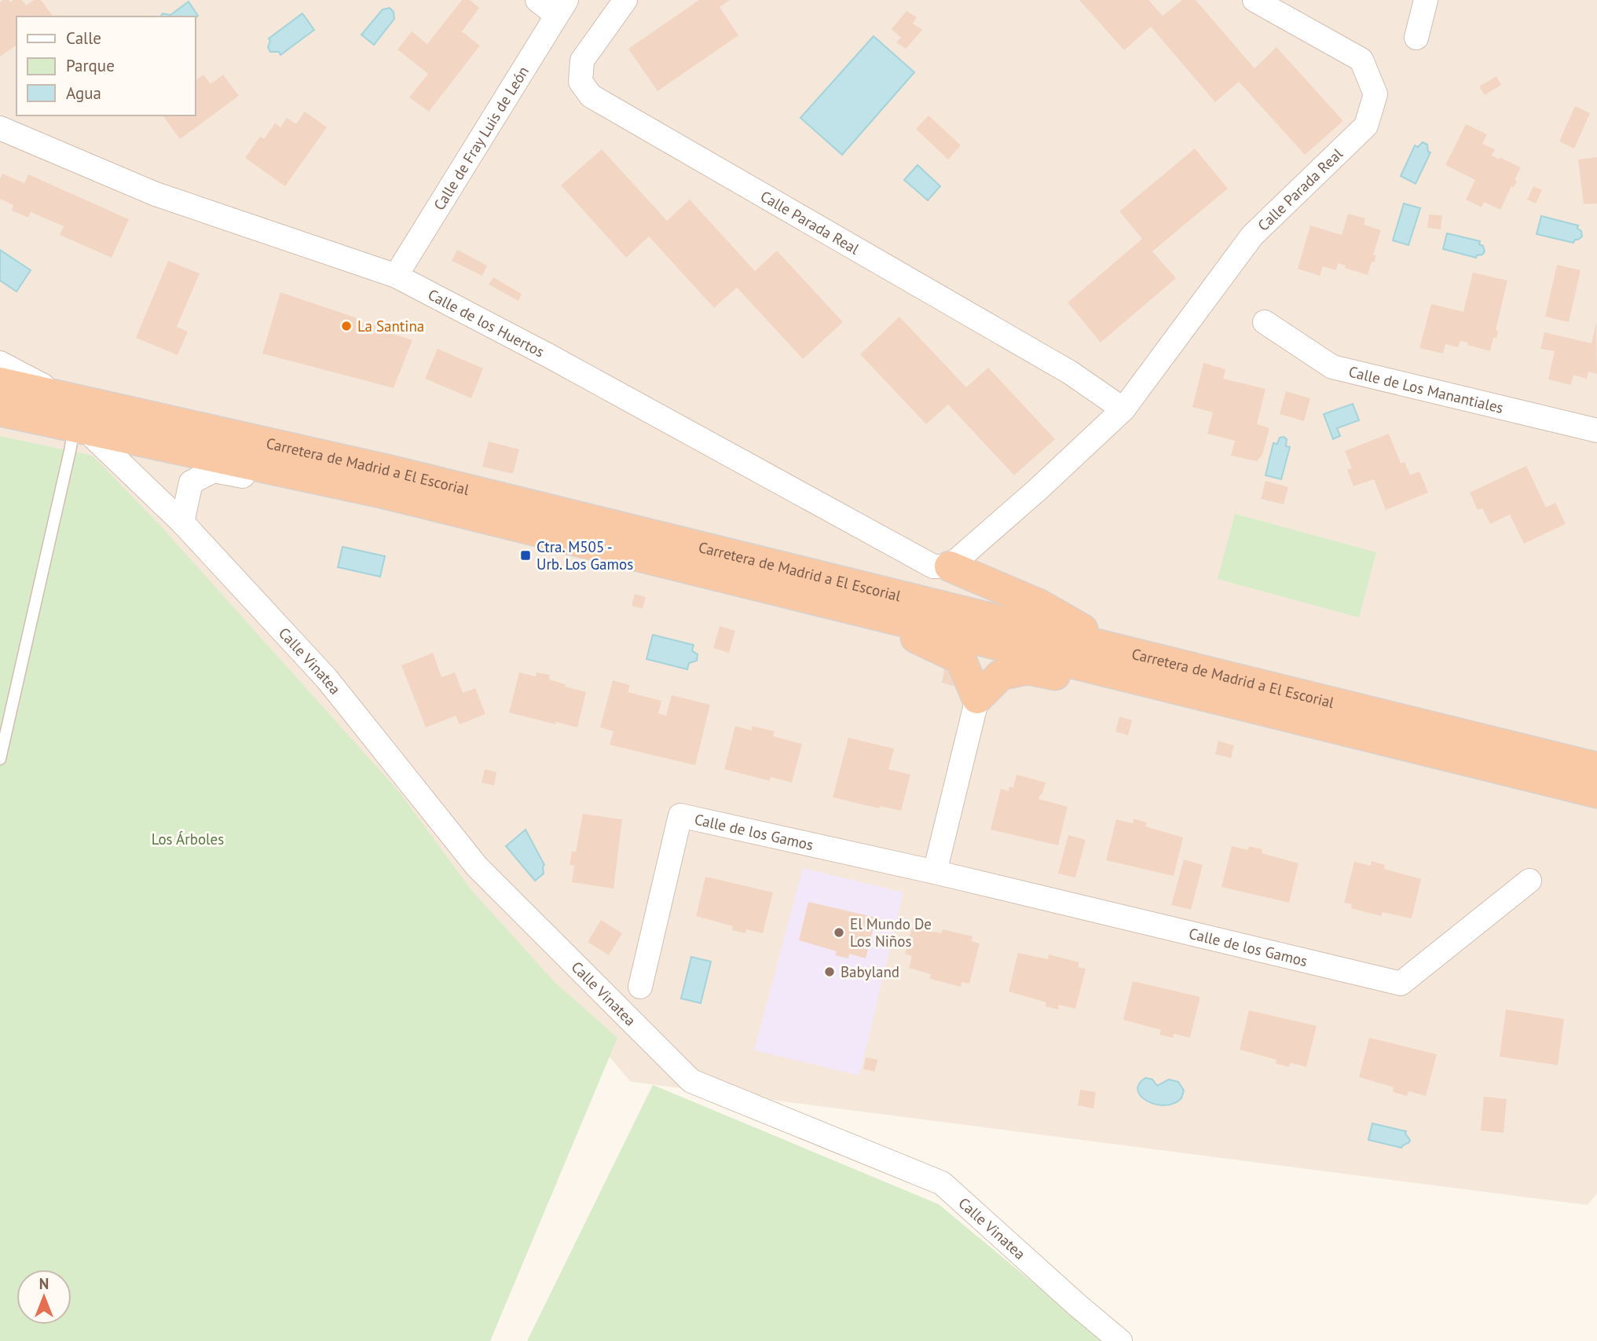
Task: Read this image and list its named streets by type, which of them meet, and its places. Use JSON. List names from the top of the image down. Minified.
{"streets":{"highway":["Carretera de Madrid a El Escorial"],"street":["Calle de Fray Luis de León","Calle Parada Real","Calle de los Huertos","Calle de Los Manantiales","Calle Vinatea","Calle de los Gamos"]},"crossings":[["Calle de Fray Luis de León","Calle de los Huertos"],["Calle Parada Real","Calle de los Huertos"],["Carretera de Madrid a El Escorial","Calle Vinatea"]],"parks":["Los Árboles"],"places":{"other":["La Santina","El Mundo De Los Niños","Babyland"],"transit":["Ctra. M505 - Urb. Los Gamos"]},"legend":["Calle","Parque","Agua"],"north":"top"}
